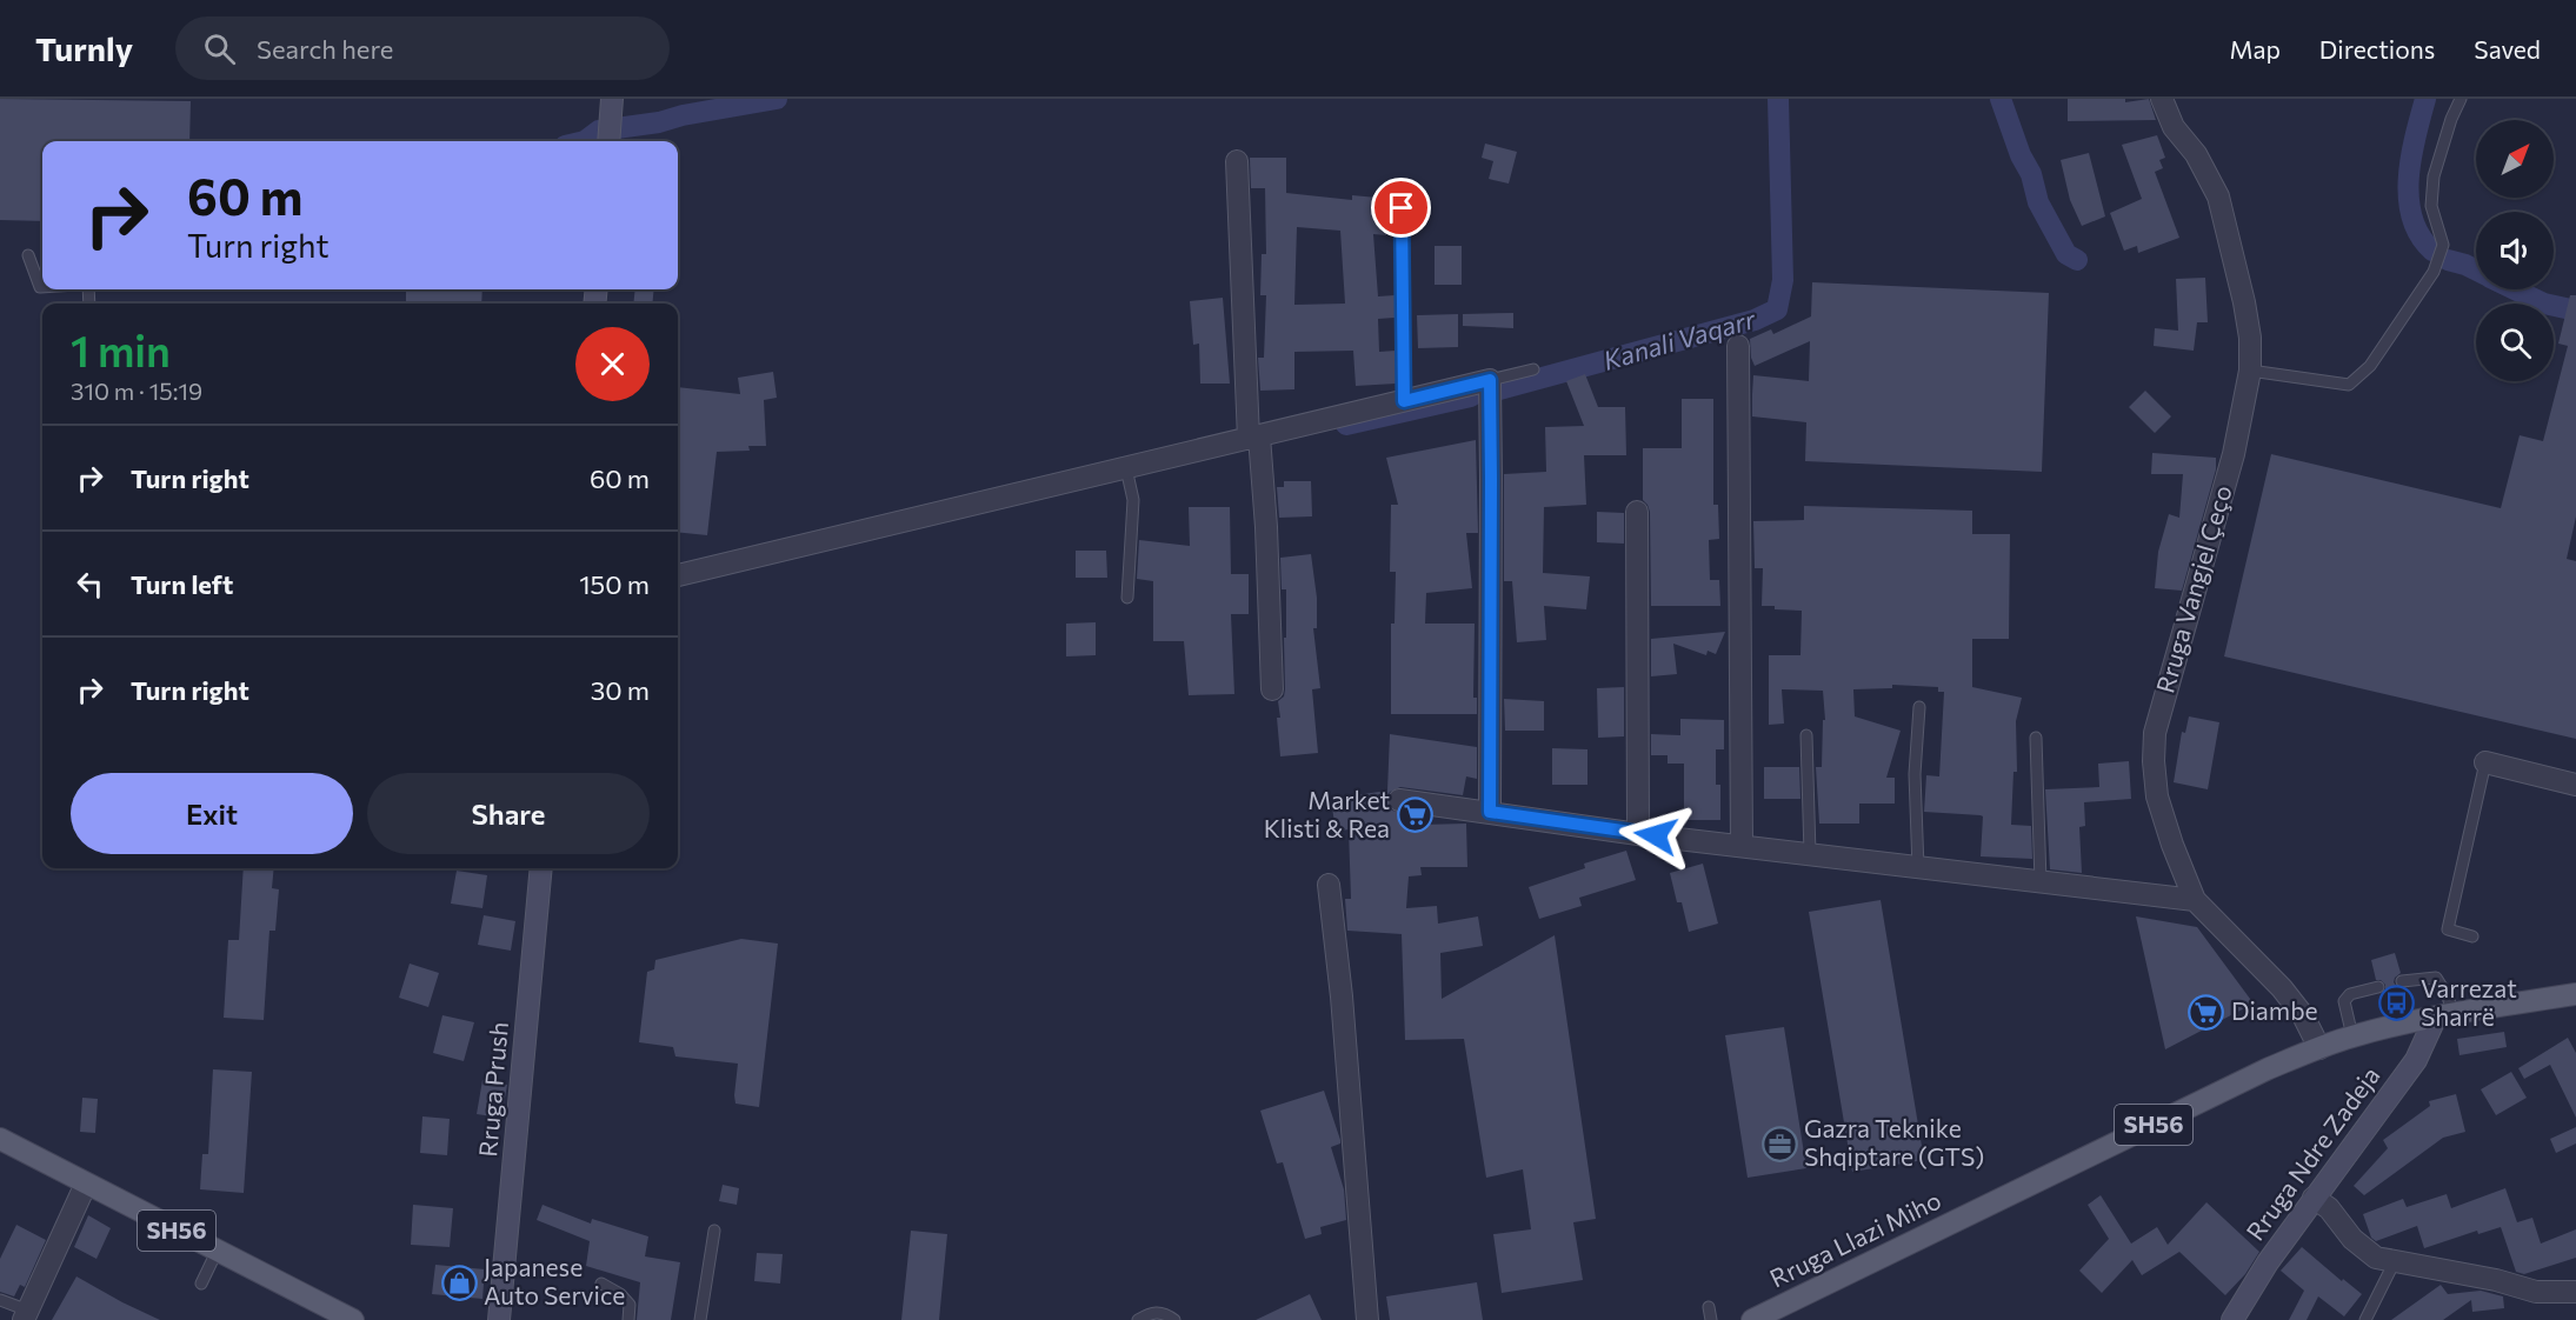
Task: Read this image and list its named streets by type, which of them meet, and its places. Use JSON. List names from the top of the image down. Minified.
{"streets":{"main road":["SH56","Rruga Llazi Miho"],"street":["Rruga Vangjel Çeço","Rruga Prush","Rruga Ndre Zadeja"]},"crossings":[["Rruga Vangjel Çeço","Rruga Llazi Miho"],["Rruga Ndre Zadeja","Rruga Llazi Miho"]],"water":["Kanali Vaqarr"],"places":{"supermarket":["Market Klisti & Rea","Diambe"],"bus stop":["Varrezat Sharrë"],"office":["Gazra Teknike Shqiptare (GTS)"],"shop":["Japanese Auto Service"]},"north":"top right","page":{"header":"Turnly","search":"Search here","nav":["Map","Directions","Saved"],"turn":["60 m","Turn right"],"heading":["1 min","310 m · 15:19"],"list":[{"name":"Turn right","value":"60 m"},{"name":"Turn left","value":"150 m"},{"name":"Turn right","value":"30 m"}],"buttons":["Exit","Share"]}}
